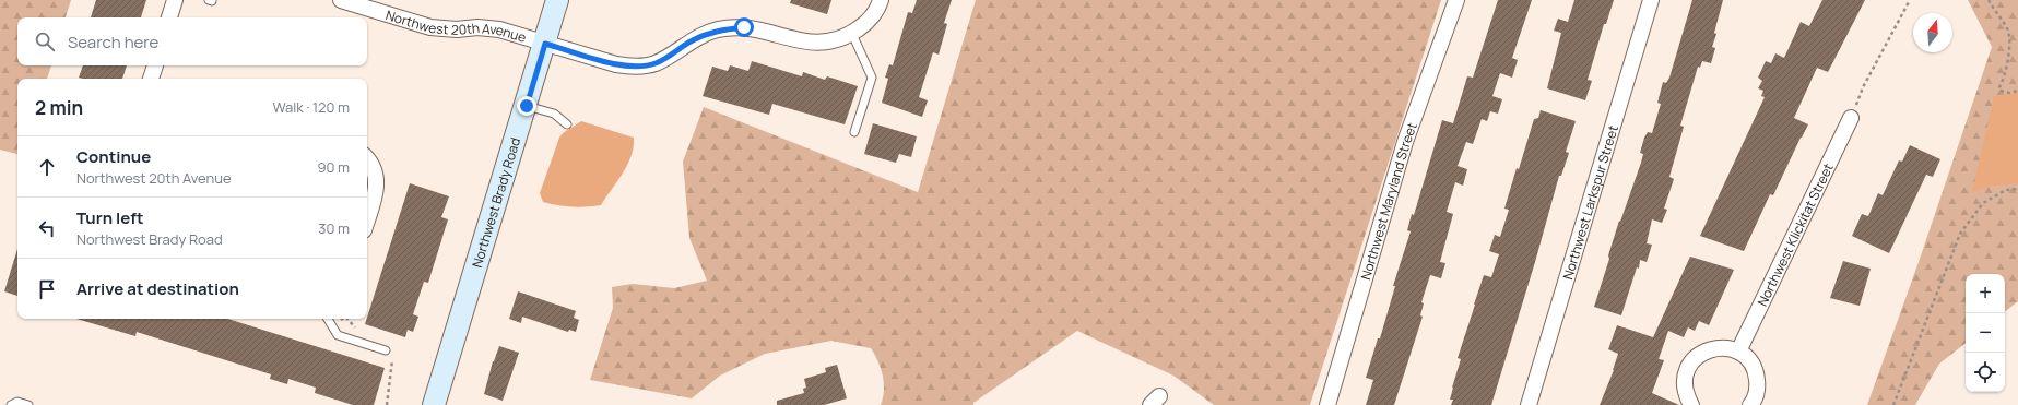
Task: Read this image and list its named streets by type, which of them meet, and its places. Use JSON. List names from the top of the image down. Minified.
{"streets":{"main road":["Northwest Brady Road"],"street":["Northwest 20th Avenue","Northwest Maryland Street","Northwest Larkspur Street","Northwest Klickitat Street"]},"crossings":[["Northwest 20th Avenue","Northwest Brady Road"]],"north":"top","page":{"search":"Search here","heading":["2 min","Walk · 120 m"],"list":[["Continue","Northwest 20th Avenue","90 m"],["Turn left","Northwest Brady Road","30 m"],"Arrive at destination"],"map_buttons":["+","−"]}}
